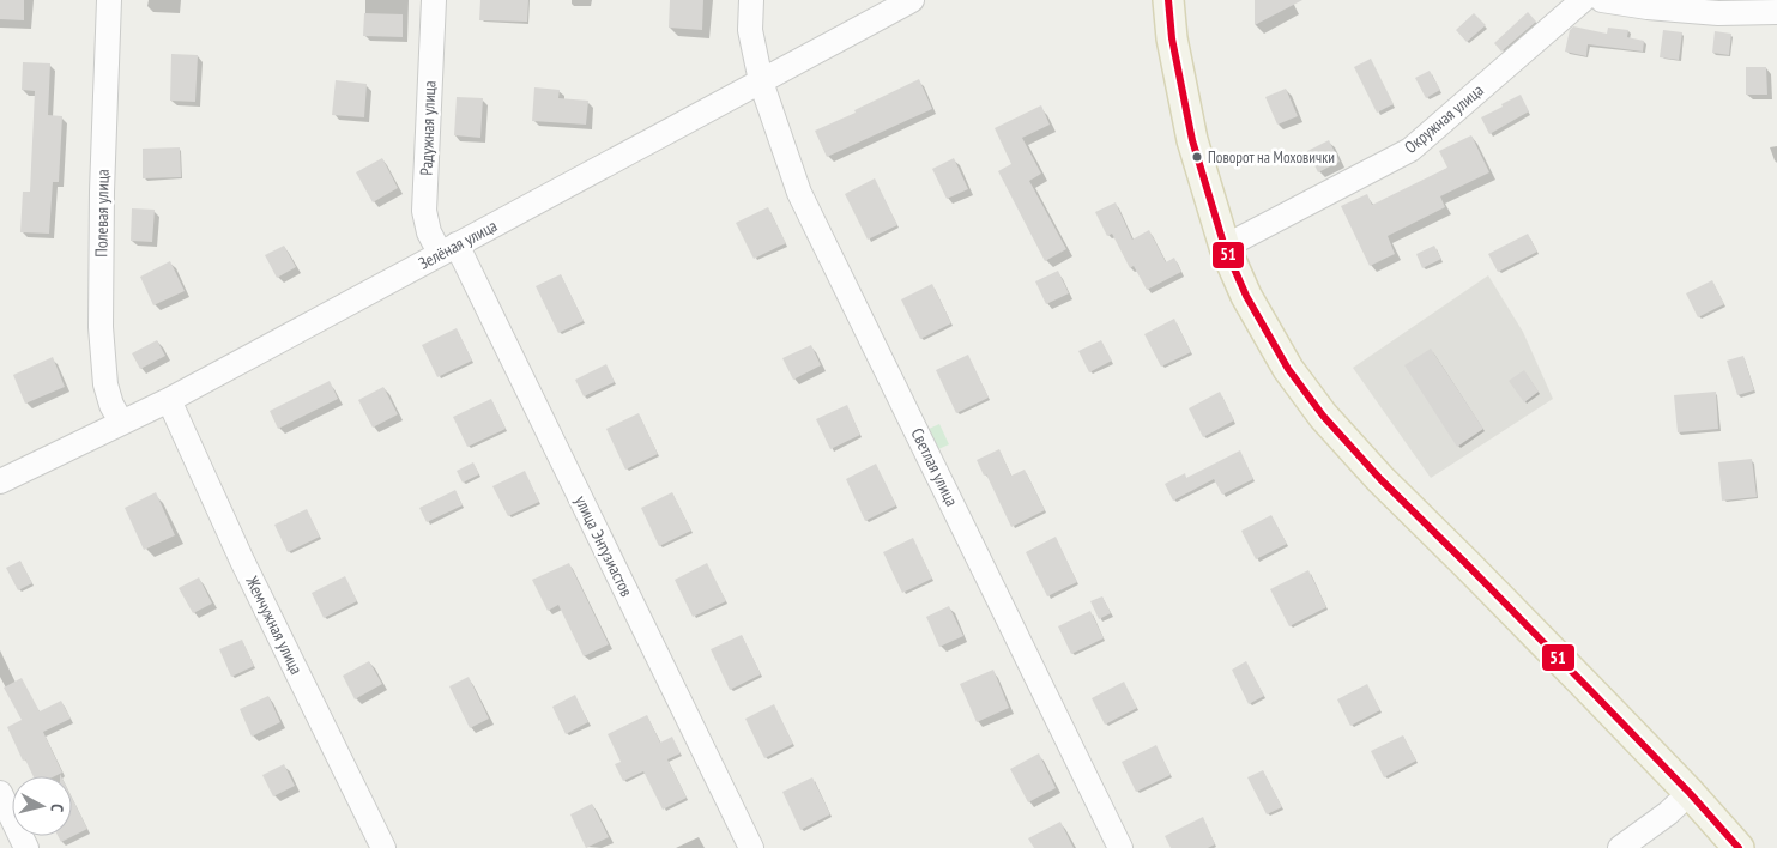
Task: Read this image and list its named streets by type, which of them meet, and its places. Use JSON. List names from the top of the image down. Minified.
{"streets":{"street":["Окружная улица","Радужная улица","Полевая улица","Зелёная улица","Светлая улица","улица Энтузиастов","Жемчужная улица"]},"crossings":[["Радужная улица","Зелёная улица"],["Радужная улица","улица Энтузиастов"],["Полевая улица","Зелёная улица"],["Зелёная улица","Светлая улица"],["Зелёная улица","улица Энтузиастов"],["Зелёная улица","Жемчужная улица"]],"places":["Поворот на Моховички"],"lines":["transit line 51"],"north":"right"}
